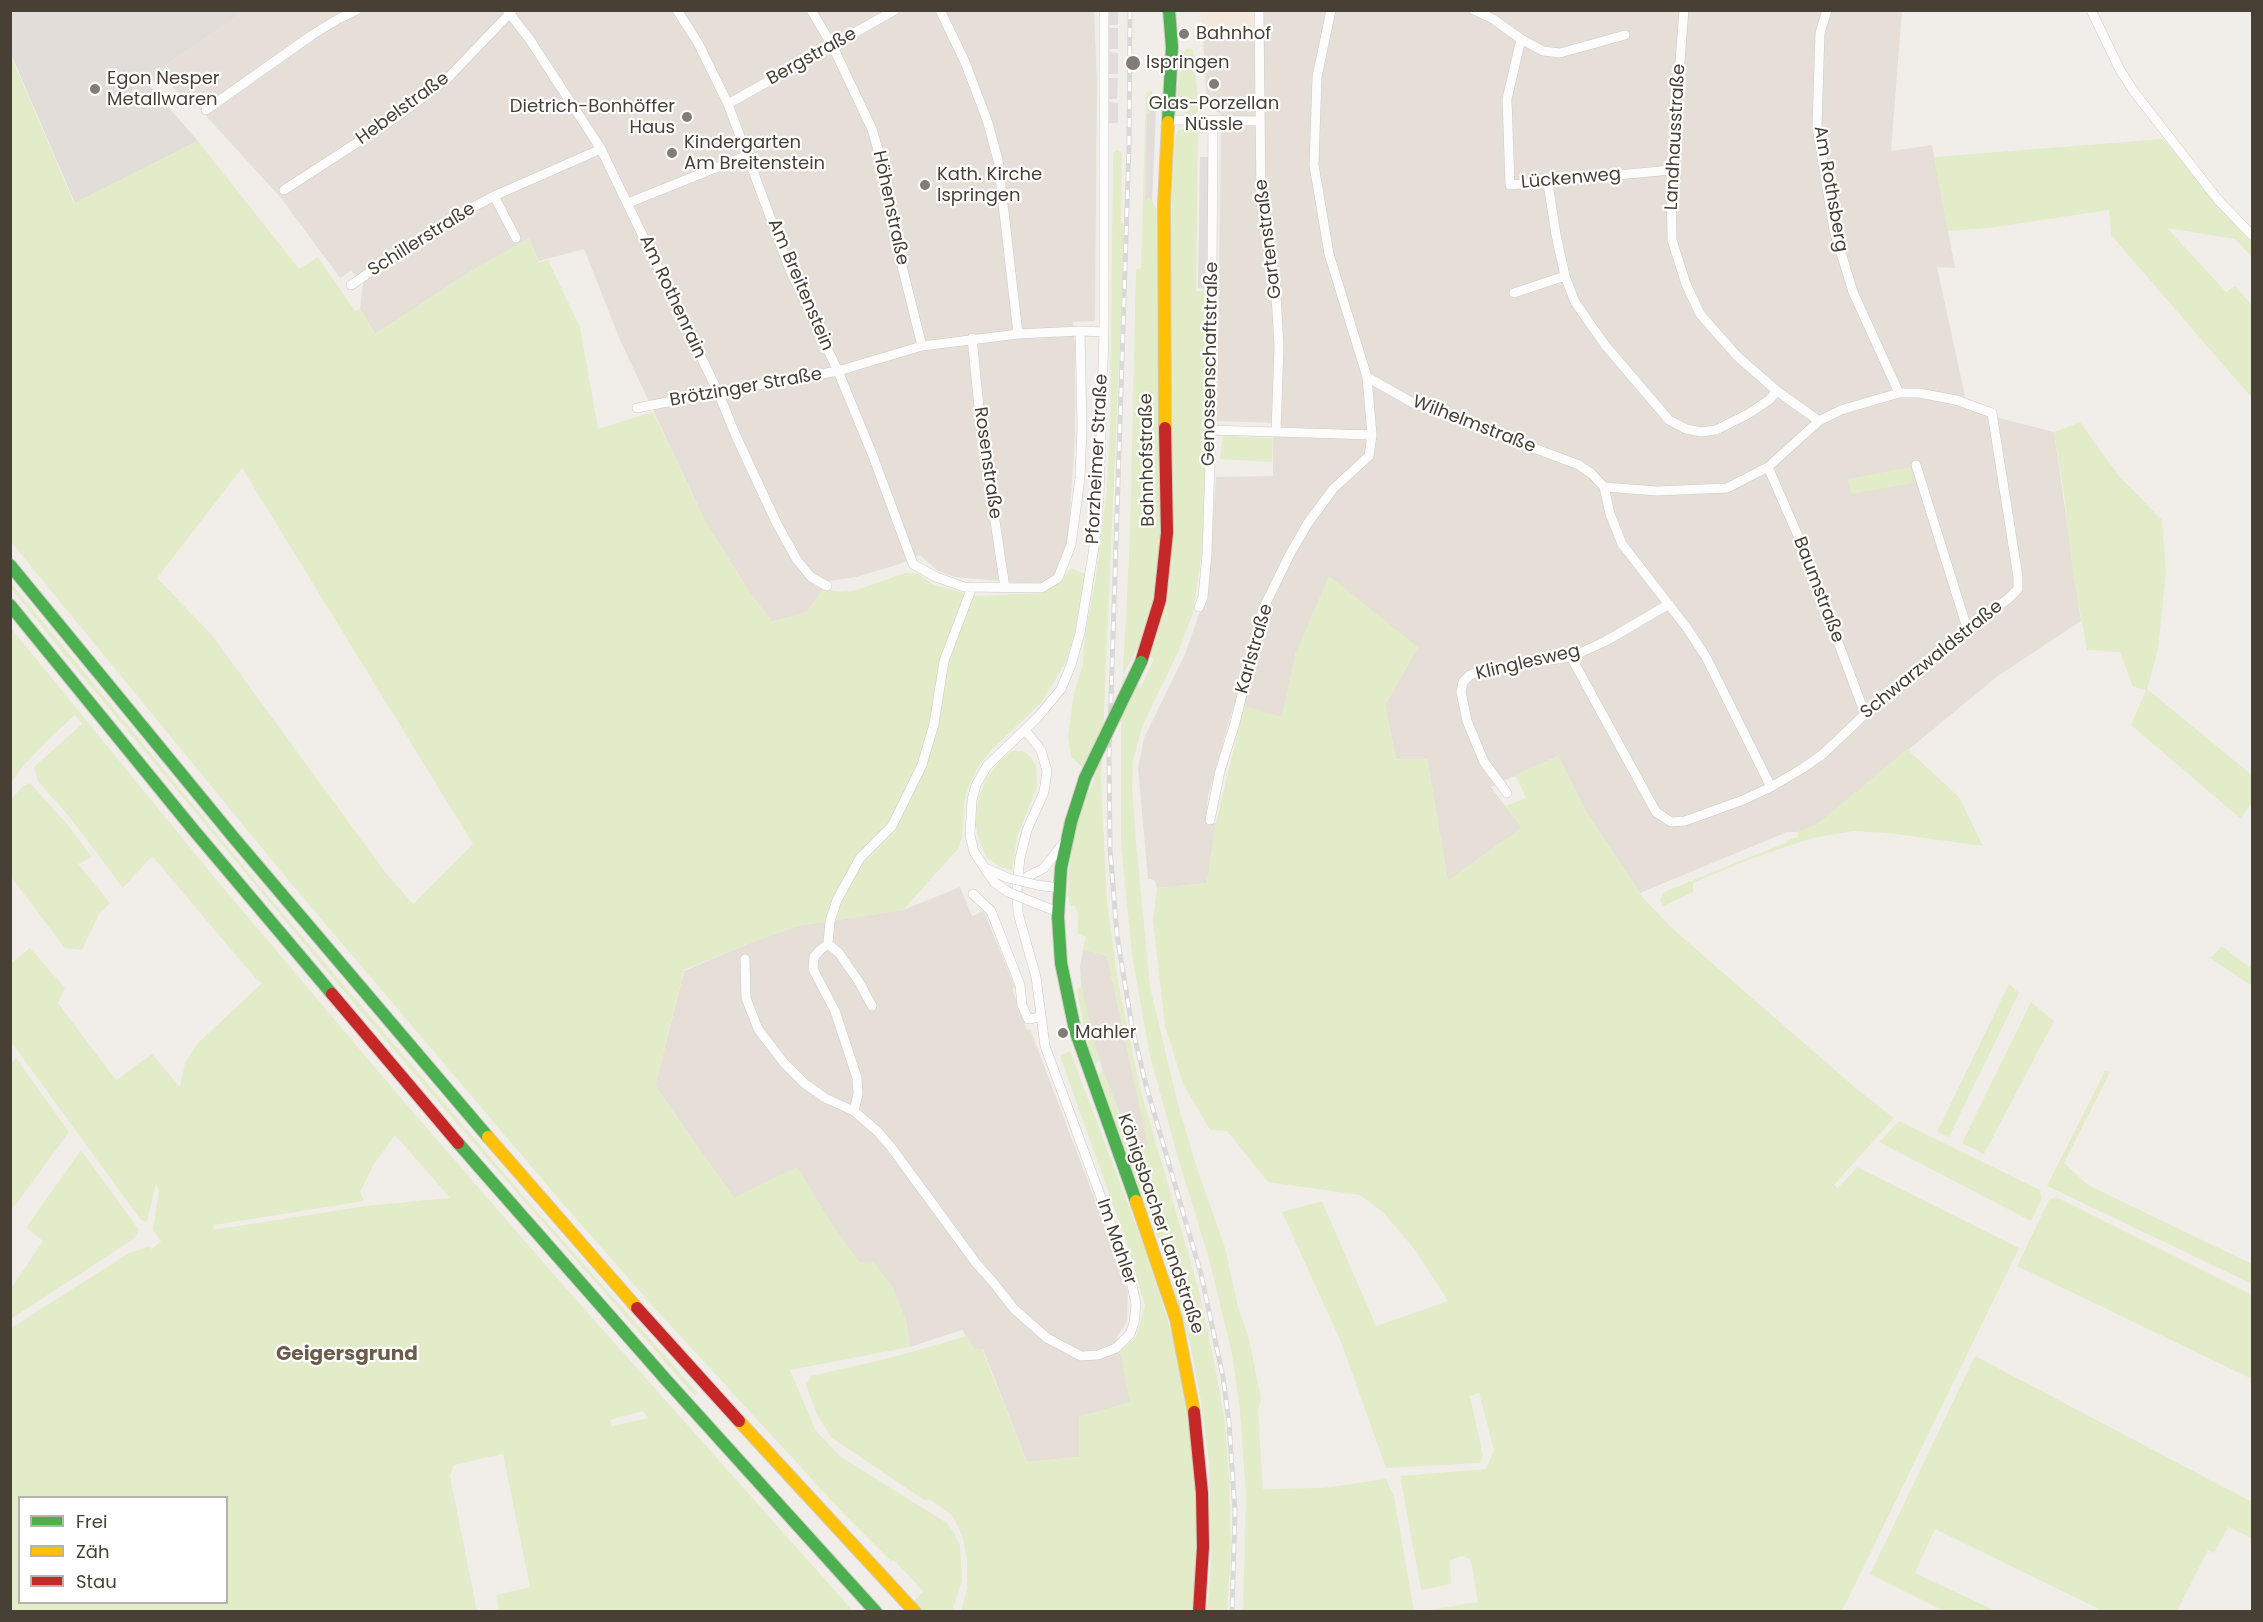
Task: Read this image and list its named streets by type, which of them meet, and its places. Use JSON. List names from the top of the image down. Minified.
{"streets":{"main road":["Bahnhofstraße","Königsbacher Landstraße"],"street":["Bergstraße","Hebelstraße","Landhausstraße","Lückenweg","Am Rothsberg","Höhenstraße","Gartenstraße","Schillerstraße","Am Breitenstein","Am Rothenrain","Genossenschaftstraße","Brötzinger Straße","Wilhelmstraße","Pforzheimer Straße","Rosenstraße","Baumstraße","Karlstraße","Schwarzwaldstraße","Klinglesweg","Im Mahler"]},"crossings":[["Bergstraße","Höhenstraße"],["Bergstraße","Am Breitenstein"],["Hebelstraße","Am Rothenrain"],["Landhausstraße","Lückenweg"],["Am Rothsberg","Schwarzwaldstraße"],["Höhenstraße","Brötzinger Straße"],["Schillerstraße","Am Rothenrain"],["Am Breitenstein","Brötzinger Straße"],["Am Rothenrain","Brötzinger Straße"],["Brötzinger Straße","Pforzheimer Straße"],["Brötzinger Straße","Rosenstraße"],["Wilhelmstraße","Karlstraße"],["Pforzheimer Straße","Königsbacher Landstraße"],["Pforzheimer Straße","Im Mahler"],["Bahnhofstraße","Königsbacher Landstraße"],["Baumstraße","Schwarzwaldstraße"],["Schwarzwaldstraße","Klinglesweg"]],"districts":["Geigersgrund"],"places":["Bahnhof","Ispringen","Glas-Porzellan Nüssle","Egon Nesper Metallwaren","Dietrich-Bonhöffer Haus","Kindergarten Am Breitenstein","Kath. Kirche Ispringen","Mahler"],"legend":["Frei","Zäh","Stau"]}
